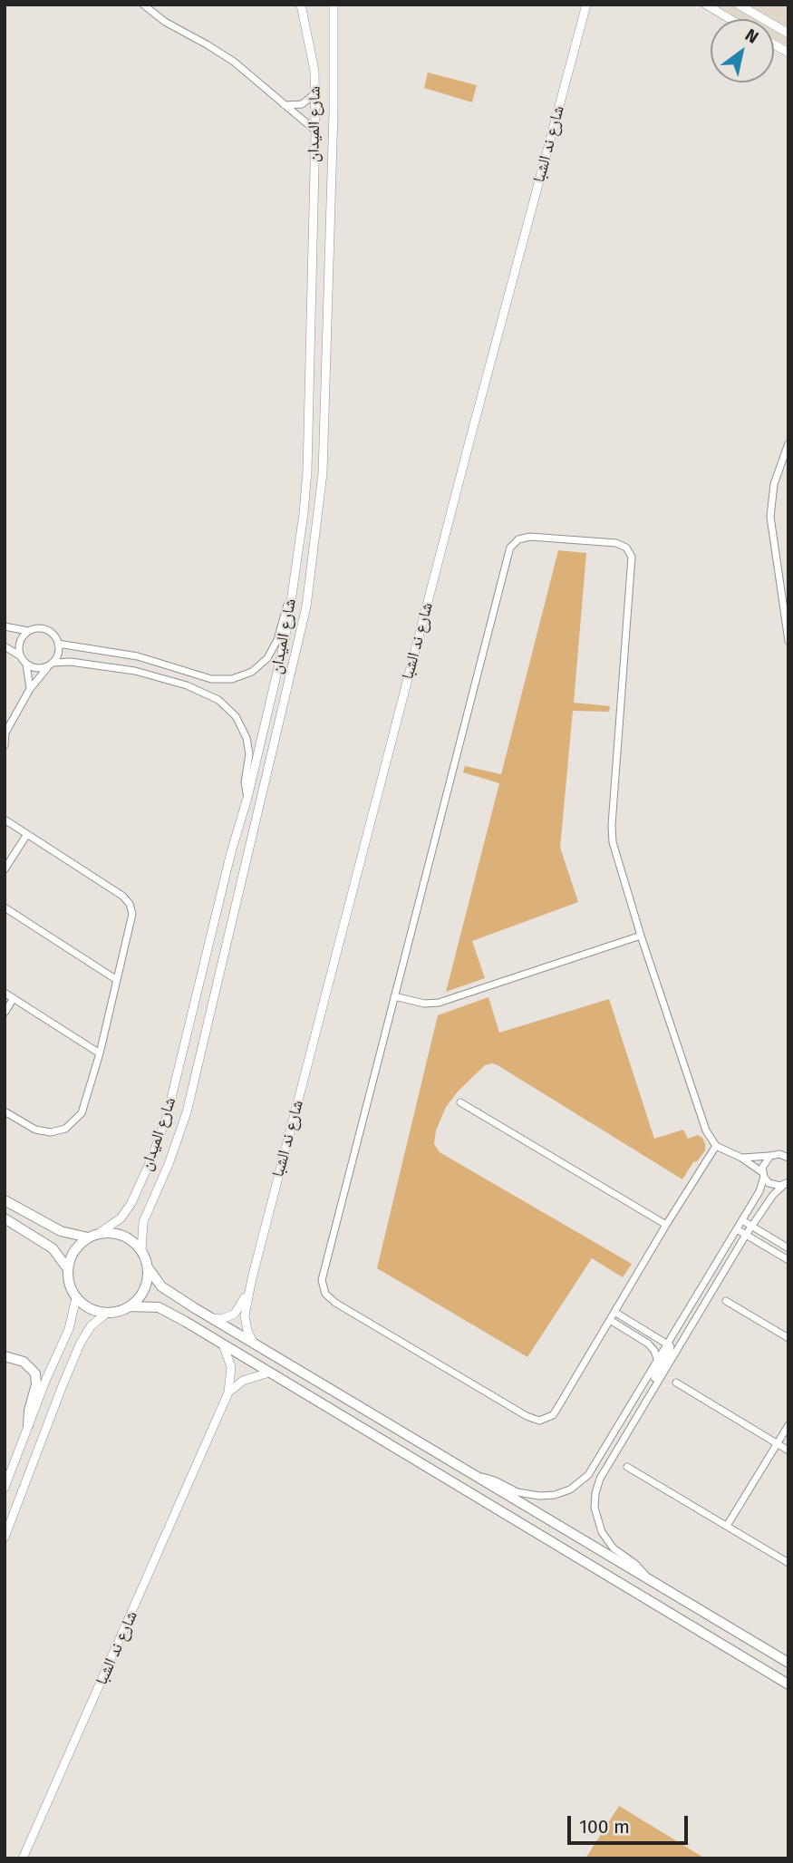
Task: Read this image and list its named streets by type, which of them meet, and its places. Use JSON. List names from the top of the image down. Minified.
{"streets":{"street":["شارع الميدان","شارع ند الشبا"]},"scale_bar":"100 m","north":"top right"}
